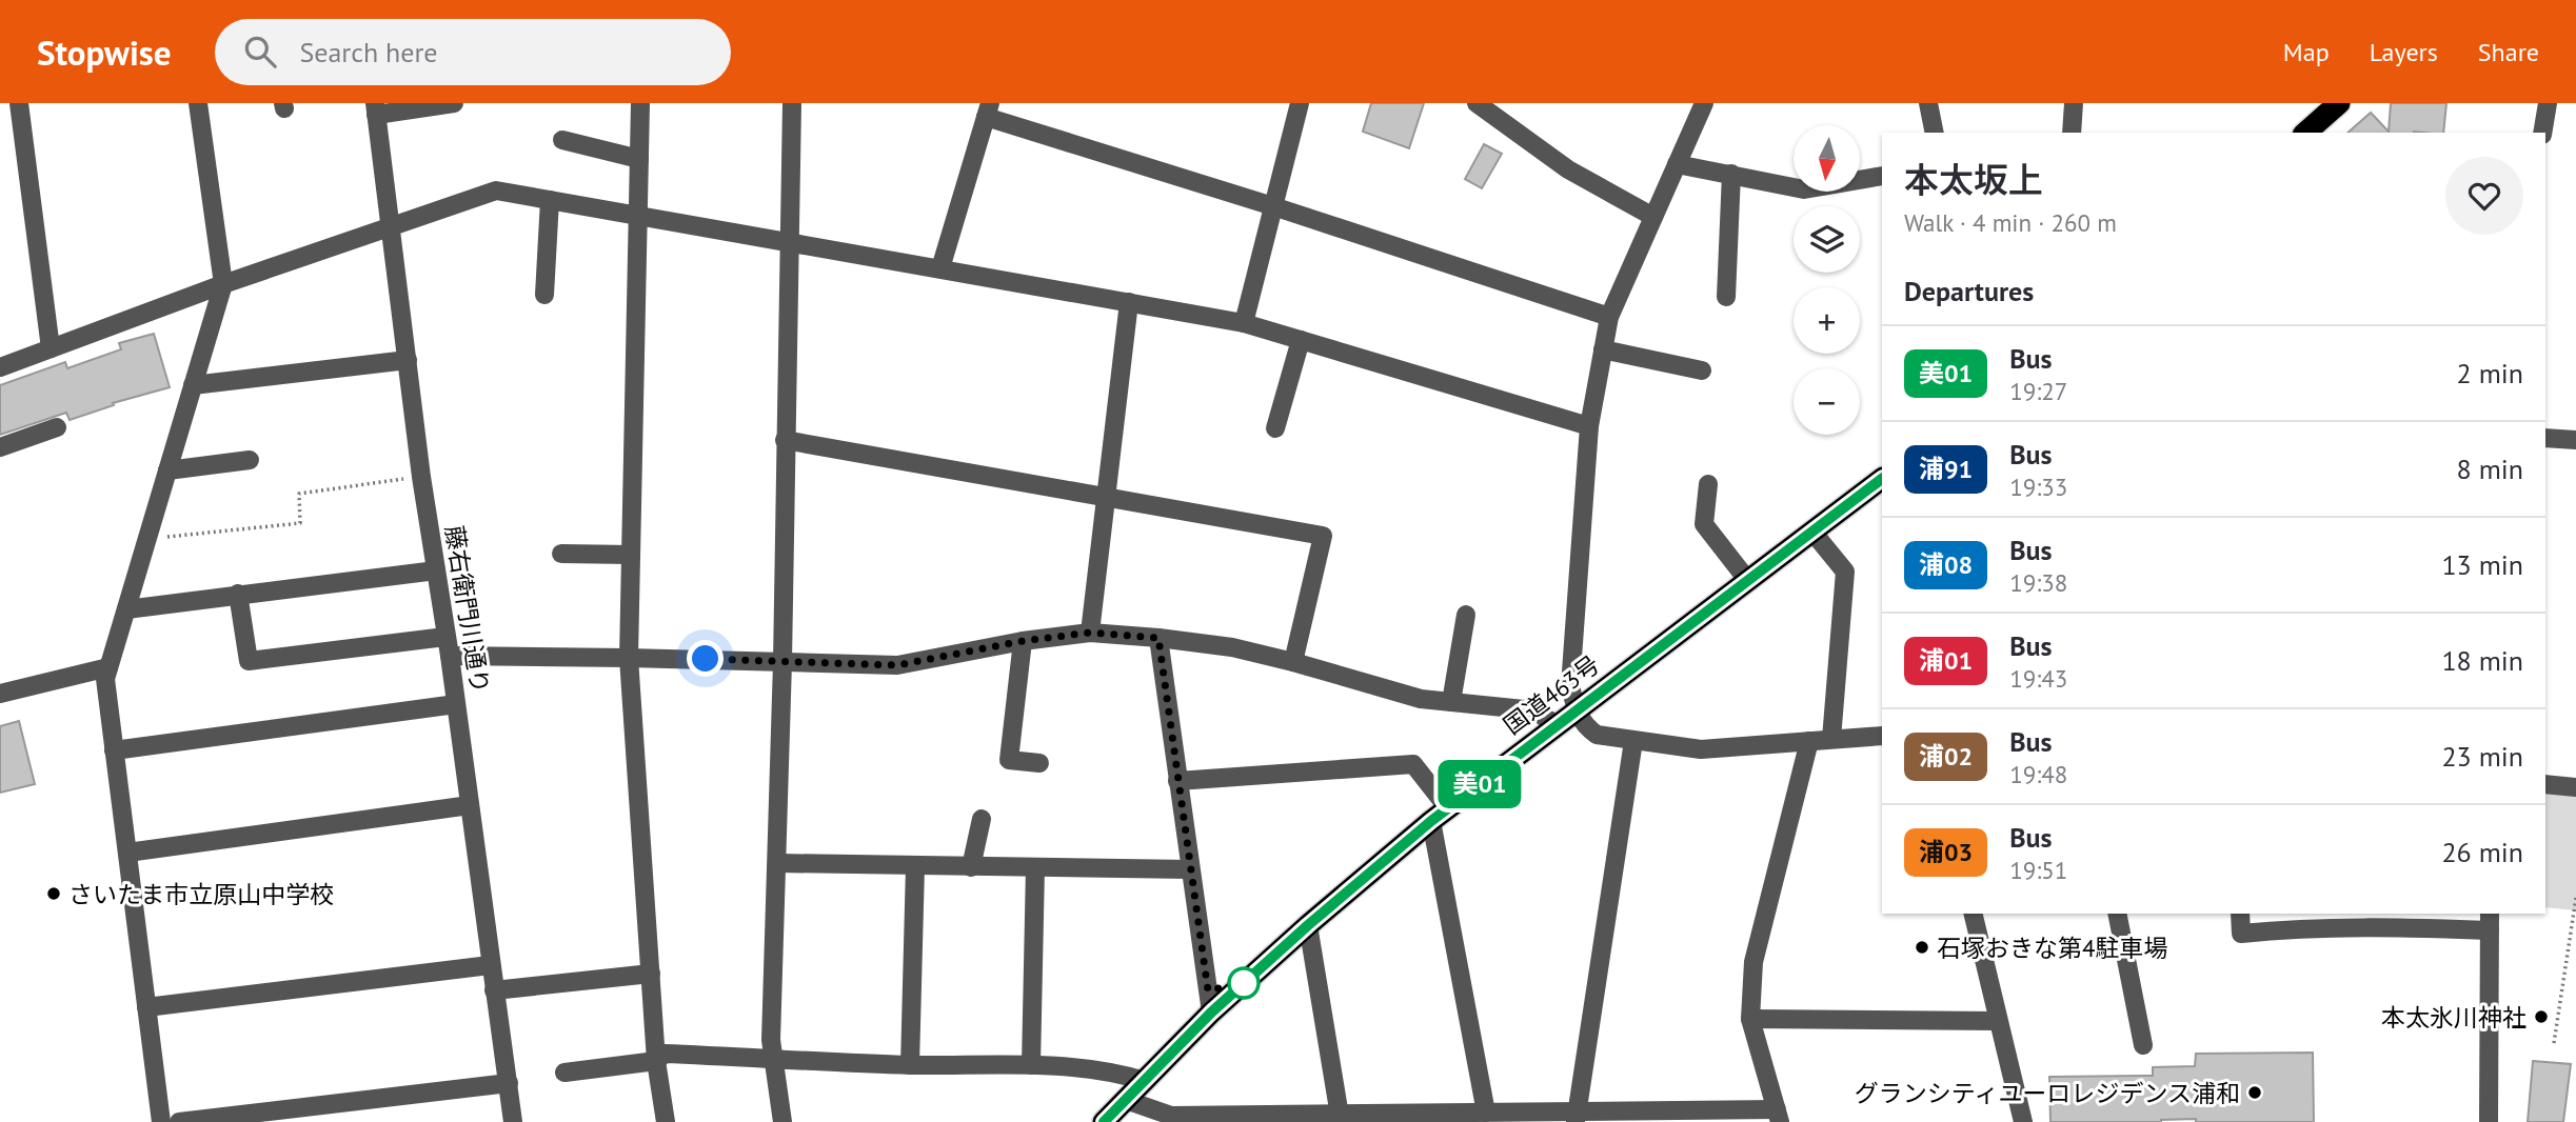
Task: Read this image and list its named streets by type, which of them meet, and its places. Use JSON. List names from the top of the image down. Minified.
{"streets":{"highway":["国道463号"],"street":["藤右衛門川通り"]},"places":["さいたま市立原山中学校","石塚おきな第4駐車場","本太氷川神社","グランシティユーロレジデンス浦和"],"lines":["bus line 美01"],"north":"bottom","page":{"header":"Stopwise","search":"Search here","nav":["Map","Layers","Share"],"on_map":"美01","map_buttons":["+","−"],"heading":[["本太坂上","Walk · 4 min · 260 m"],"Departures"],"list":[{"mark":"美01","name":"Bus","note":"19:27","value":"2 min"},{"mark":"浦91","name":"Bus","note":"19:33","value":"8 min"},{"mark":"浦08","name":"Bus","note":"19:38","value":"13 min"},{"mark":"浦01","name":"Bus","note":"19:43","value":"18 min"},{"mark":"浦02","name":"Bus","note":"19:48","value":"23 min"},{"mark":"浦03","name":"Bus","note":"19:51","value":"26 min"}]}}
